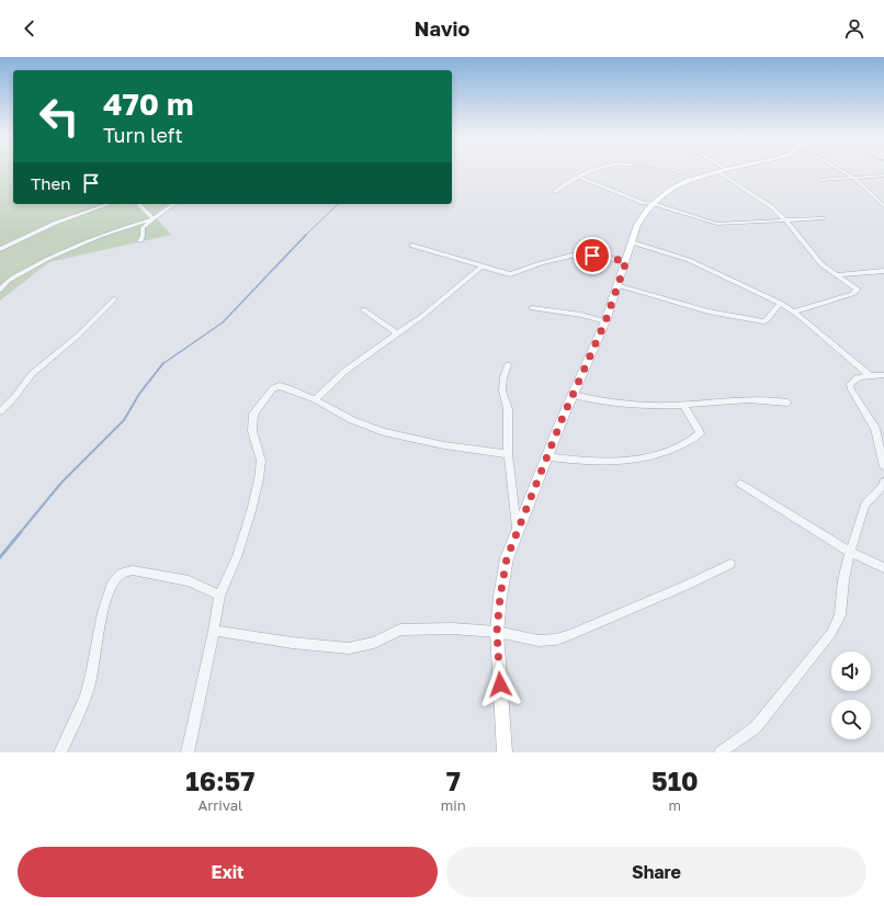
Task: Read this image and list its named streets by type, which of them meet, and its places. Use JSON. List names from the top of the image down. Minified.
{"page":{"header":"Navio","turn":["470 m","Turn left"],"then":"Then","eta":["16:57","Arrival","7","min","510","m"],"buttons":["Exit","Share"]}}
